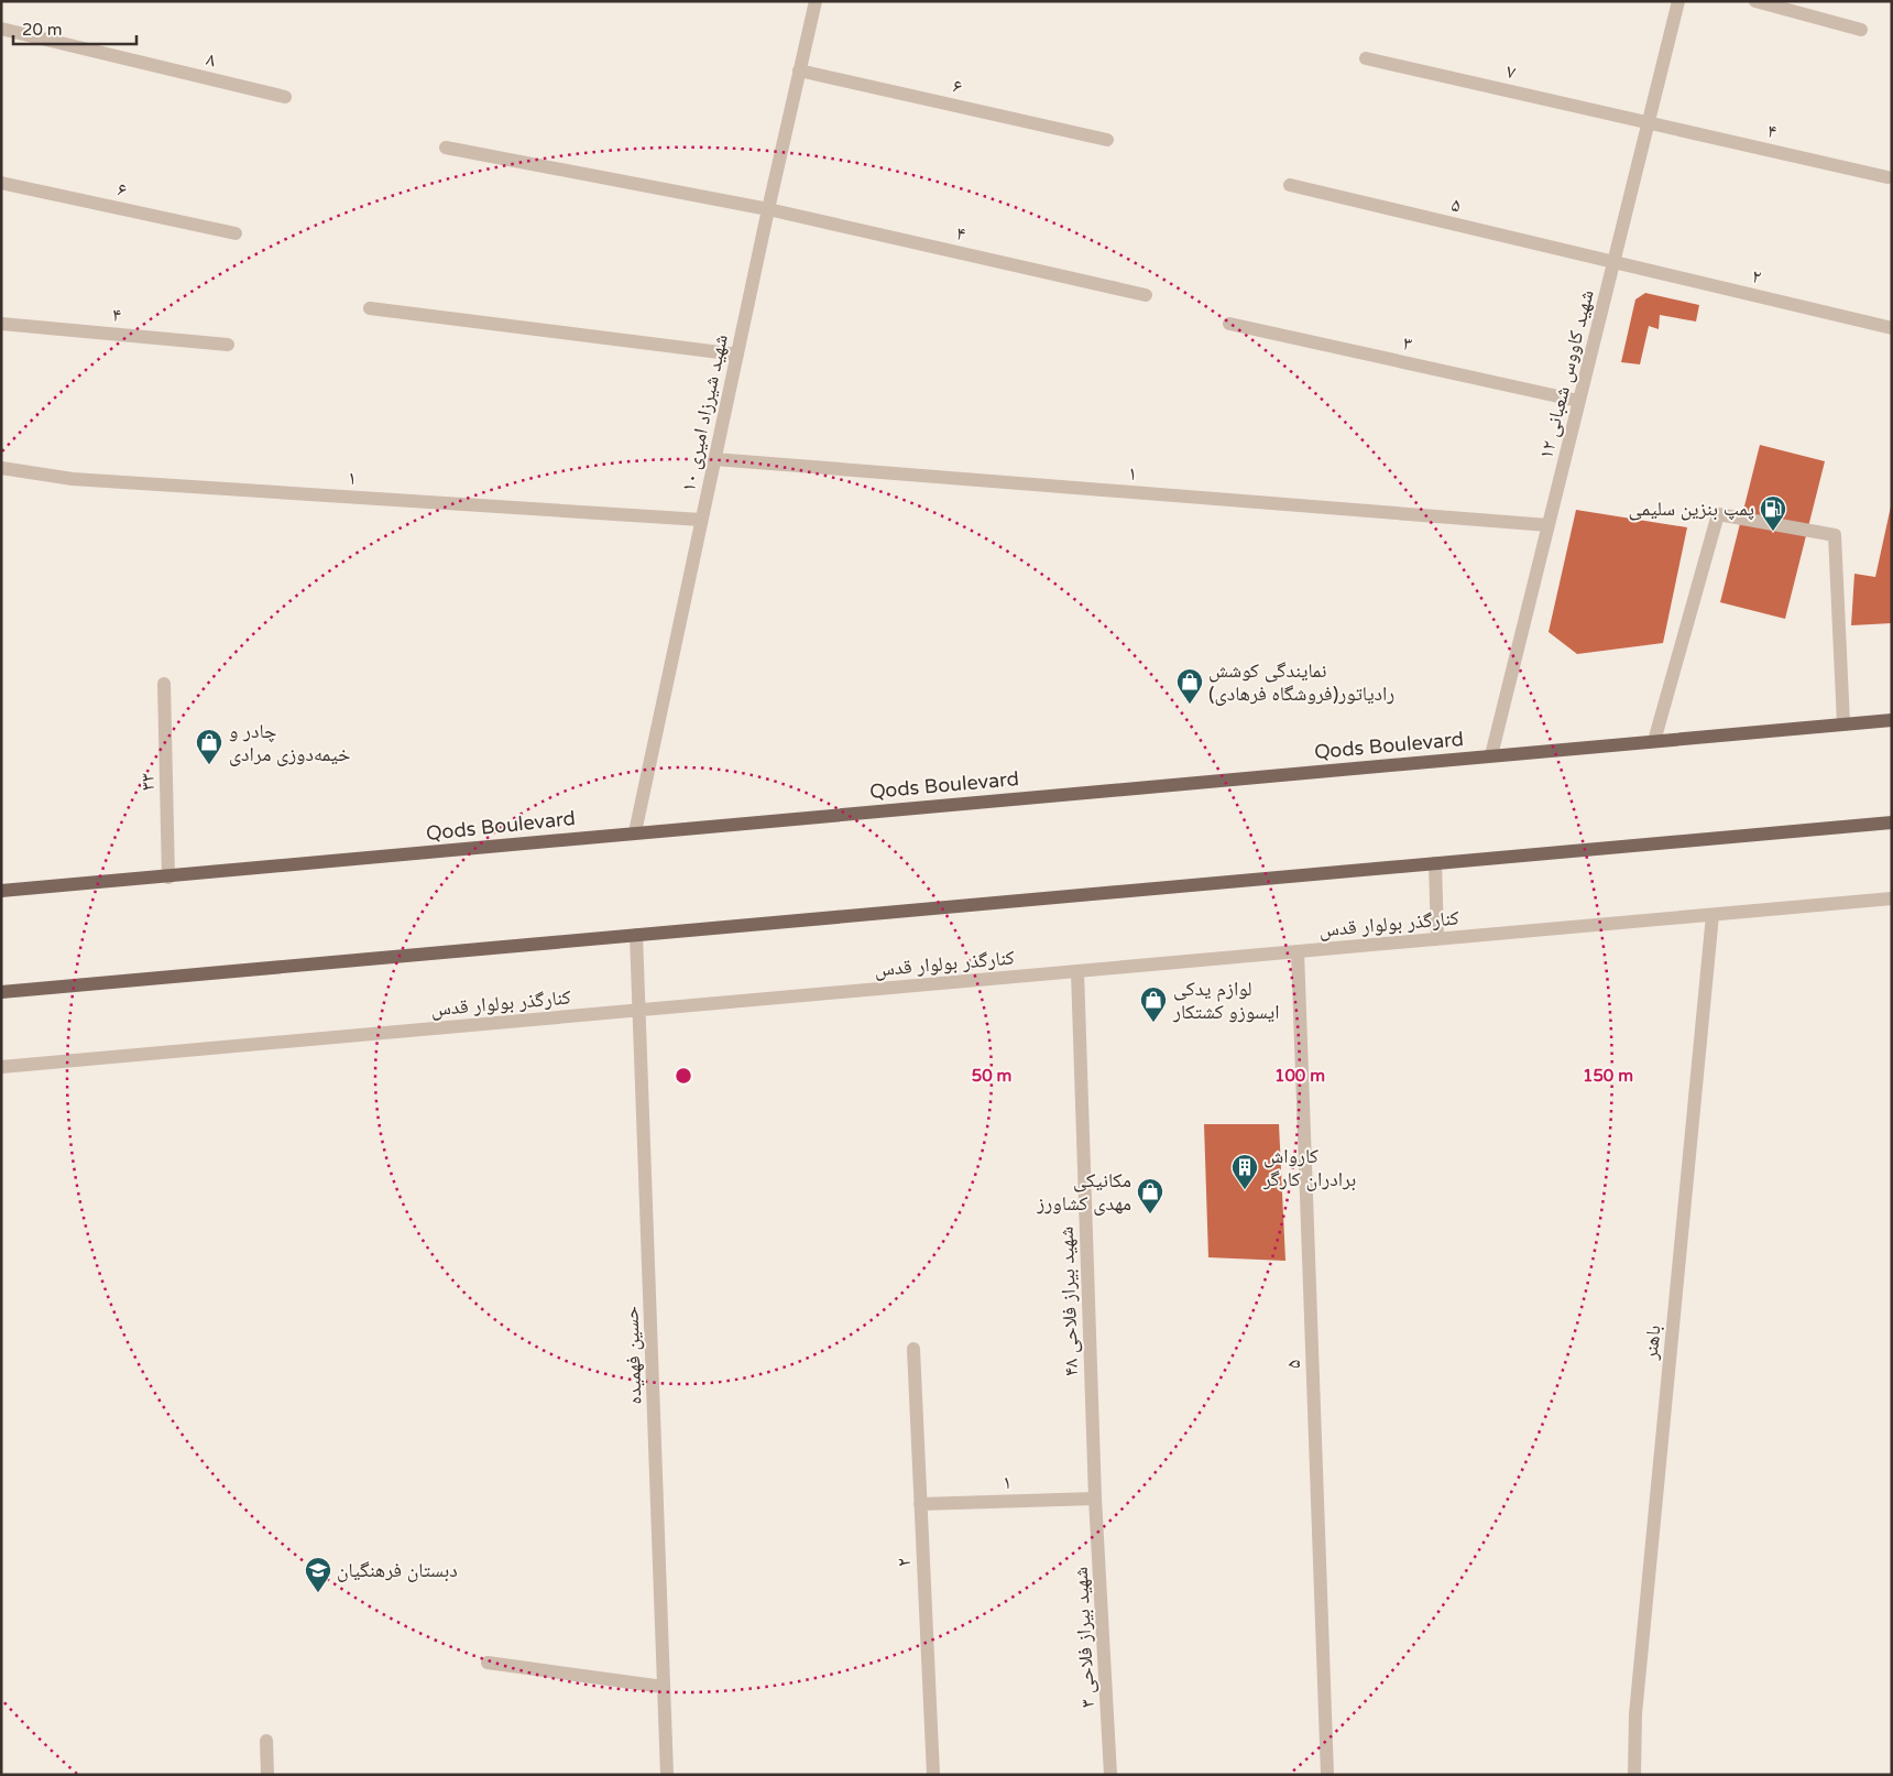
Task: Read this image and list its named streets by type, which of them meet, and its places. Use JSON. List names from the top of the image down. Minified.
{"streets":{"main road":["Qods Boulevard"],"street":["۸","۷","۶","۴","۵","۲","۳","شهید کاووس شعبانی ۱۲","شهید شیرزاد امیری ۱۰","۱","۳۳","کنارگذر بولوار قدس","شهید بیراز فلاحی ۴۸","باهنر","حسین فهمیده","شهید بیراز فلاحی ۳"]},"crossings":[["۷","۴"],["۷","شهید کاووس شعبانی ۱۲"],["۶","شهید شیرزاد امیری ۱۰"],["۴","شهید کاووس شعبانی ۱۲"],["۴","شهید شیرزاد امیری ۱۰"],["۵","۲"],["۵","شهید کاووس شعبانی ۱۲"],["۵","کنارگذر بولوار قدس"],["۲","شهید کاووس شعبانی ۱۲"],["۲","۱"],["۳","شهید کاووس شعبانی ۱۲"],["شهید کاووس شعبانی ۱۲","۱"],["شهید کاووس شعبانی ۱۲","Qods Boulevard"],["شهید شیرزاد امیری ۱۰","۱"],["شهید شیرزاد امیری ۱۰","Qods Boulevard"],["۱","شهید بیراز فلاحی ۴۸"],["۱","شهید بیراز فلاحی ۳"],["Qods Boulevard","۳۳"],["کنارگذر بولوار قدس","شهید بیراز فلاحی ۴۸"],["کنارگذر بولوار قدس","باهنر"],["کنارگذر بولوار قدس","حسین فهمیده"],["شهید بیراز فلاحی ۴۸","شهید بیراز فلاحی ۳"]],"places":{"fuel station":["پمپ بنزین سلیمی"],"shop":["نمایندگی کوشش رادیاتور(فروشگاه فرهادی)","چادر و خیمه‌دوزی مرادی","لوازم یدکی ایسوزو کشتکار","مکانیکی مهدی کشاورز"],"building":["کارواش برادران کارگر"],"school or university":["دبستان فرهنگیان"]},"scale_bar":"20 m","rings":["50 m","100 m","150 m"]}
